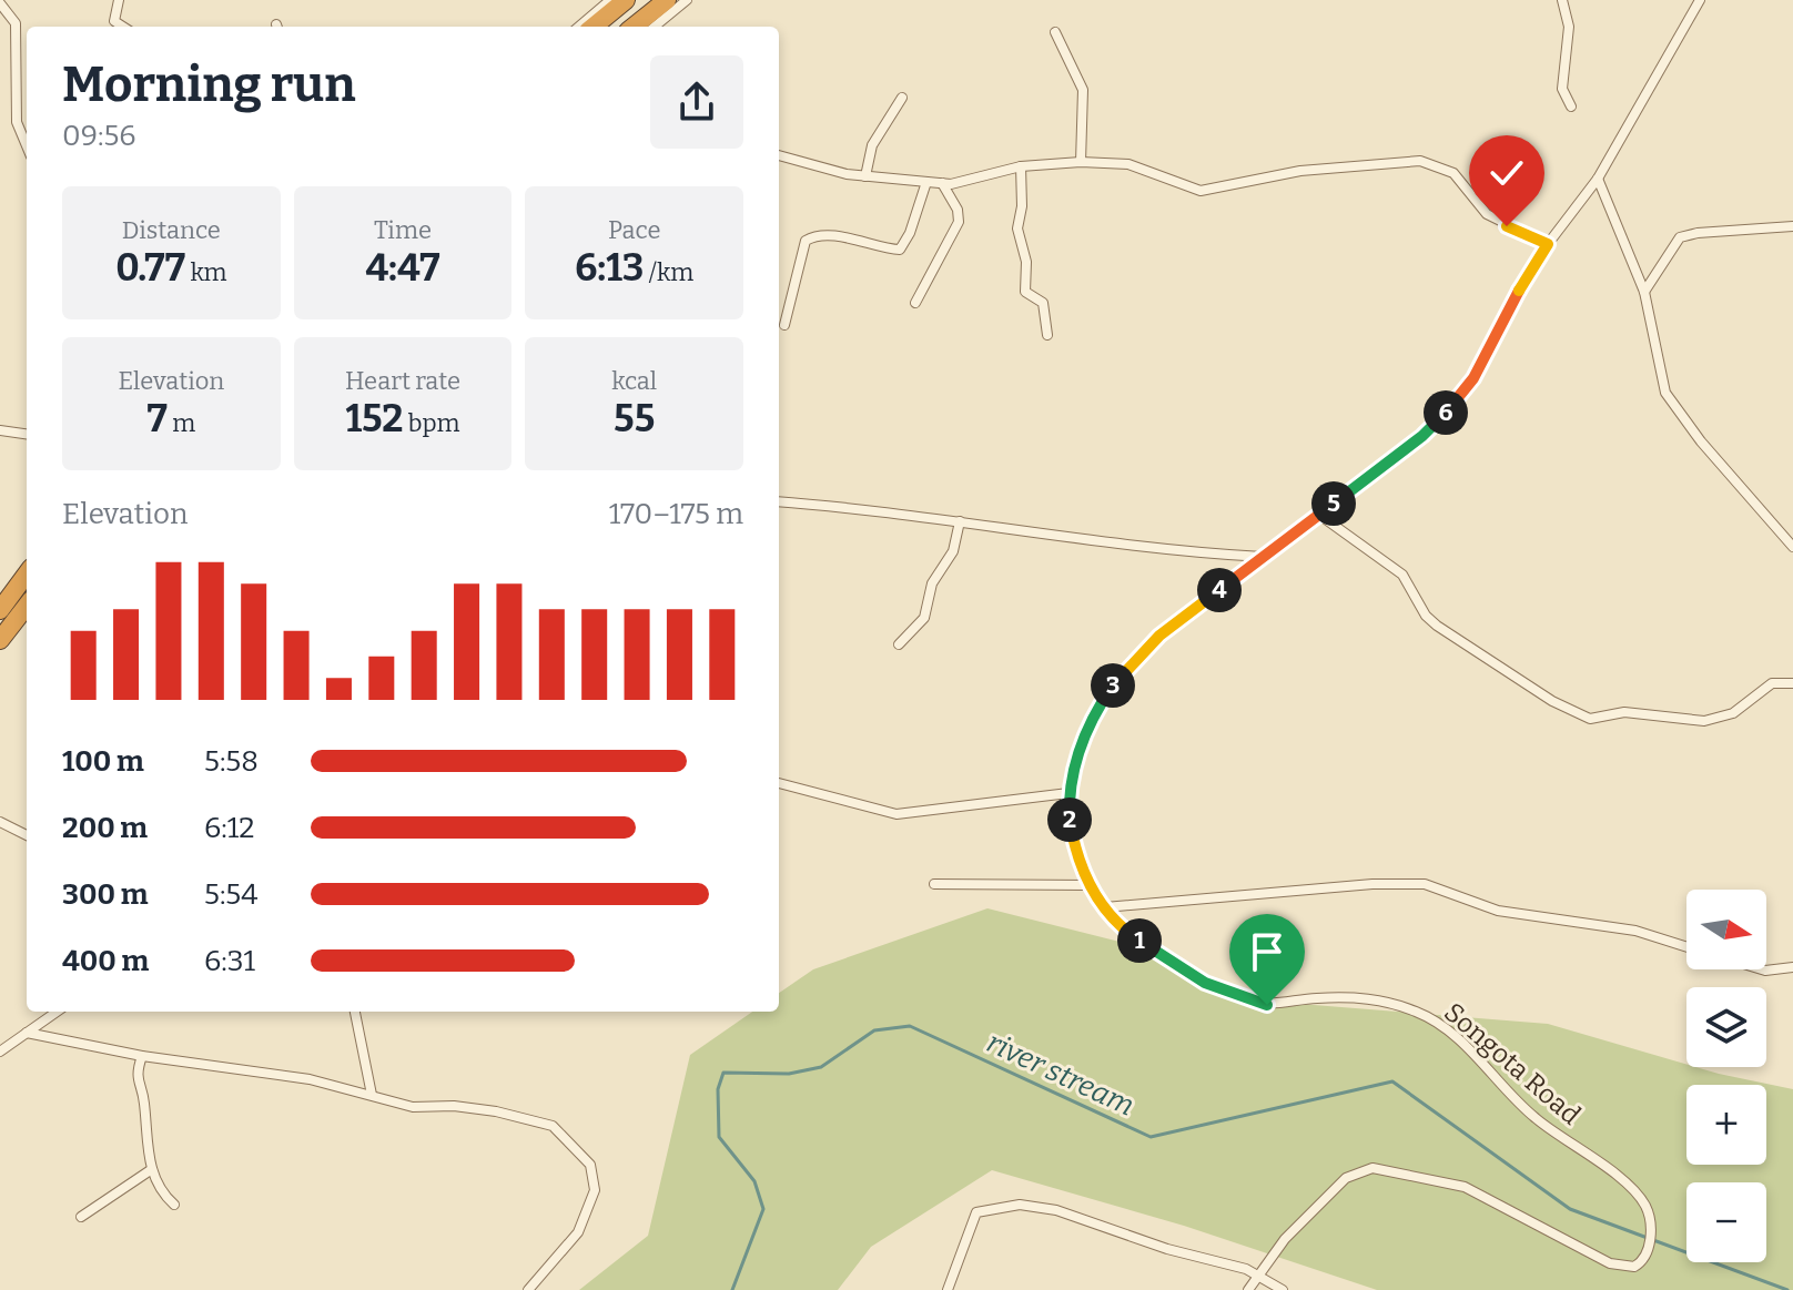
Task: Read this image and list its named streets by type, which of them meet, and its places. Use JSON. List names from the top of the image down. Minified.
{"streets":{"street":["Songota Road"]},"water":["river stream"],"north":"right","page":{"heading":["Morning run","09:56"],"stats":[["Distance","0.77 km"],["Time","4:47"],["Pace","6:13 /km"],["Elevation","7 m"],["Heart rate","152 bpm"],["kcal","55"]],"pins":["6","5","4","3","2","1"],"chart":["Elevation","170–175 m"],"list":[{"name":"100 m","note":"5:58"},{"name":"200 m","note":"6:12"},{"name":"300 m","note":"5:54"},{"name":"400 m","note":"6:31"}],"map_buttons":["+","−"]}}
